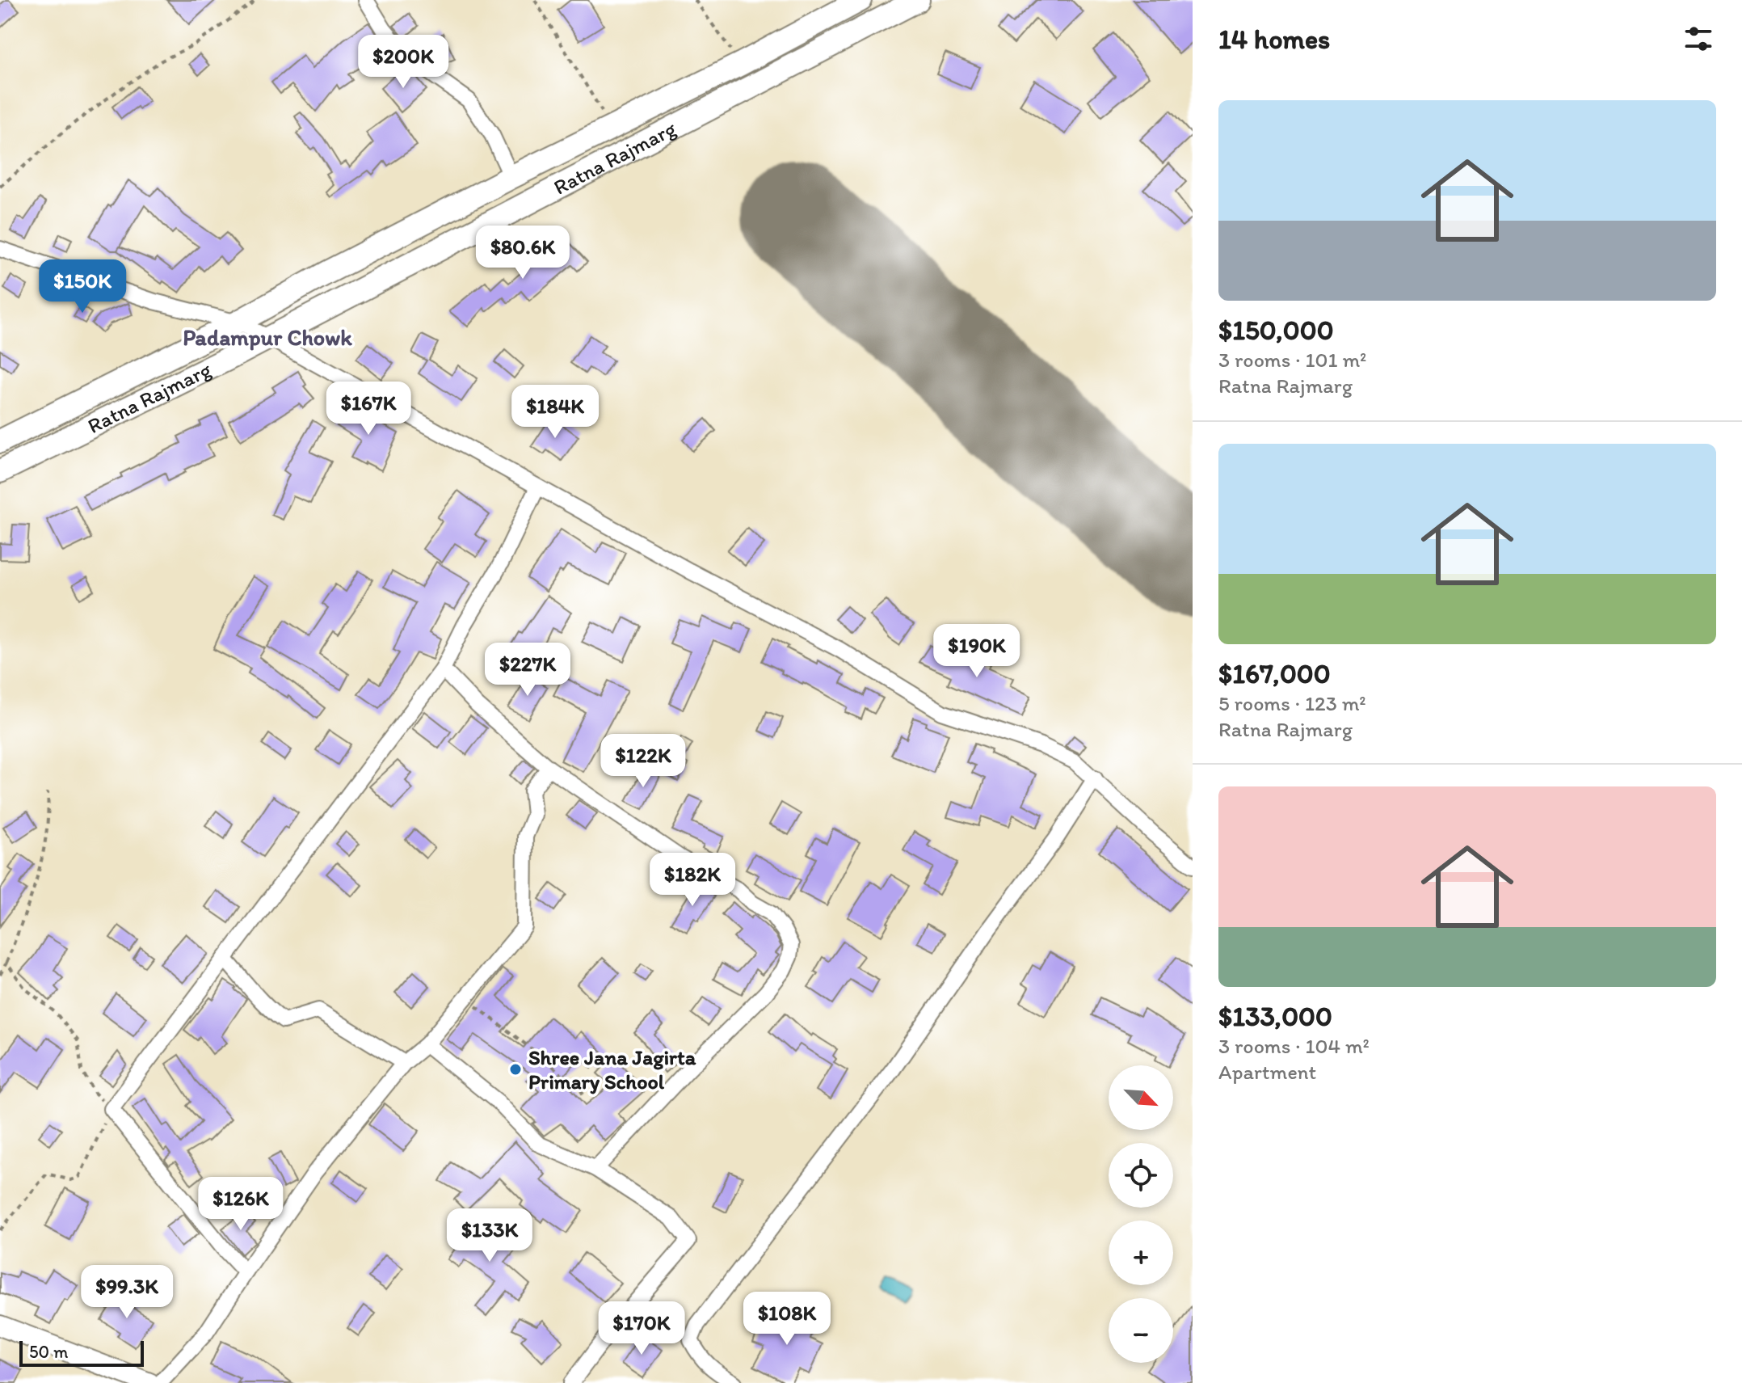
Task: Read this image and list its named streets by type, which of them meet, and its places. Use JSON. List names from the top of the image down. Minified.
{"streets":{"main road":["Ratna Rajmarg"]},"districts":["Padampur Chowk"],"places":["Shree Jana Jagirta Primary School"],"scale_bar":"50 m","north":"bottom right","page":{"heading":"14 homes","price":["$200K","$80.6K","$150K","$167K","$184K","$190K","$227K","$122K","$182K","$126K","$133K","$99.3K","$108K","$170K"],"list":[{"name":"$150,000","note":"3 rooms · 101 m² · Ratna Rajmarg"},{"name":"$167,000","note":"5 rooms · 123 m² · Ratna Rajmarg"},{"name":"$133,000","note":"3 rooms · 104 m² · Apartment"}],"map_buttons":["+","−"],"scale":"50 m"}}
